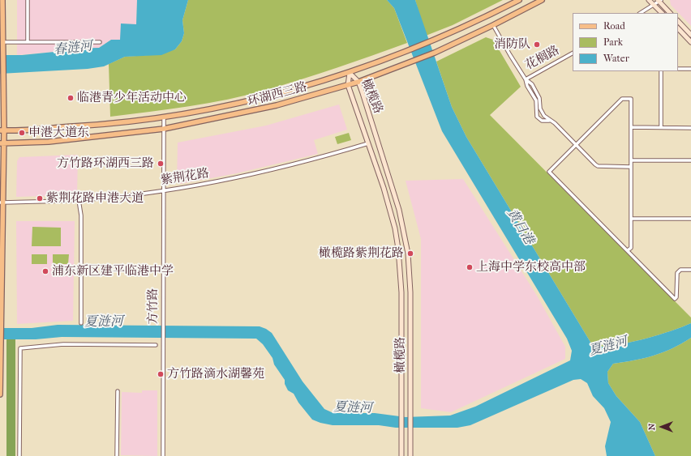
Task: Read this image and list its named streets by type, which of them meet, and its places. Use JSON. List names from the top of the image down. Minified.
{"streets":{"main road":["环湖西三路","橄榄路"],"street":["花榈路","紫荆花路","方竹路"]},"crossings":[["花榈路","环湖西三路"],["环湖西三路","橄榄路"],["环湖西三路","方竹路"],["橄榄路","紫荆花路"],["紫荆花路","方竹路"]],"water":["春涟河","黄日港","夏涟河"],"places":["消防队","临港青少年活动中心","申港大道东","方竹路环湖西三路","紫荆花路申港大道","橄榄路紫荆花路","上海中学东校高中部","浦东新区建平临港中学","方竹路滴水湖馨苑"],"legend":["Road","Park","Water"],"north":"left"}
